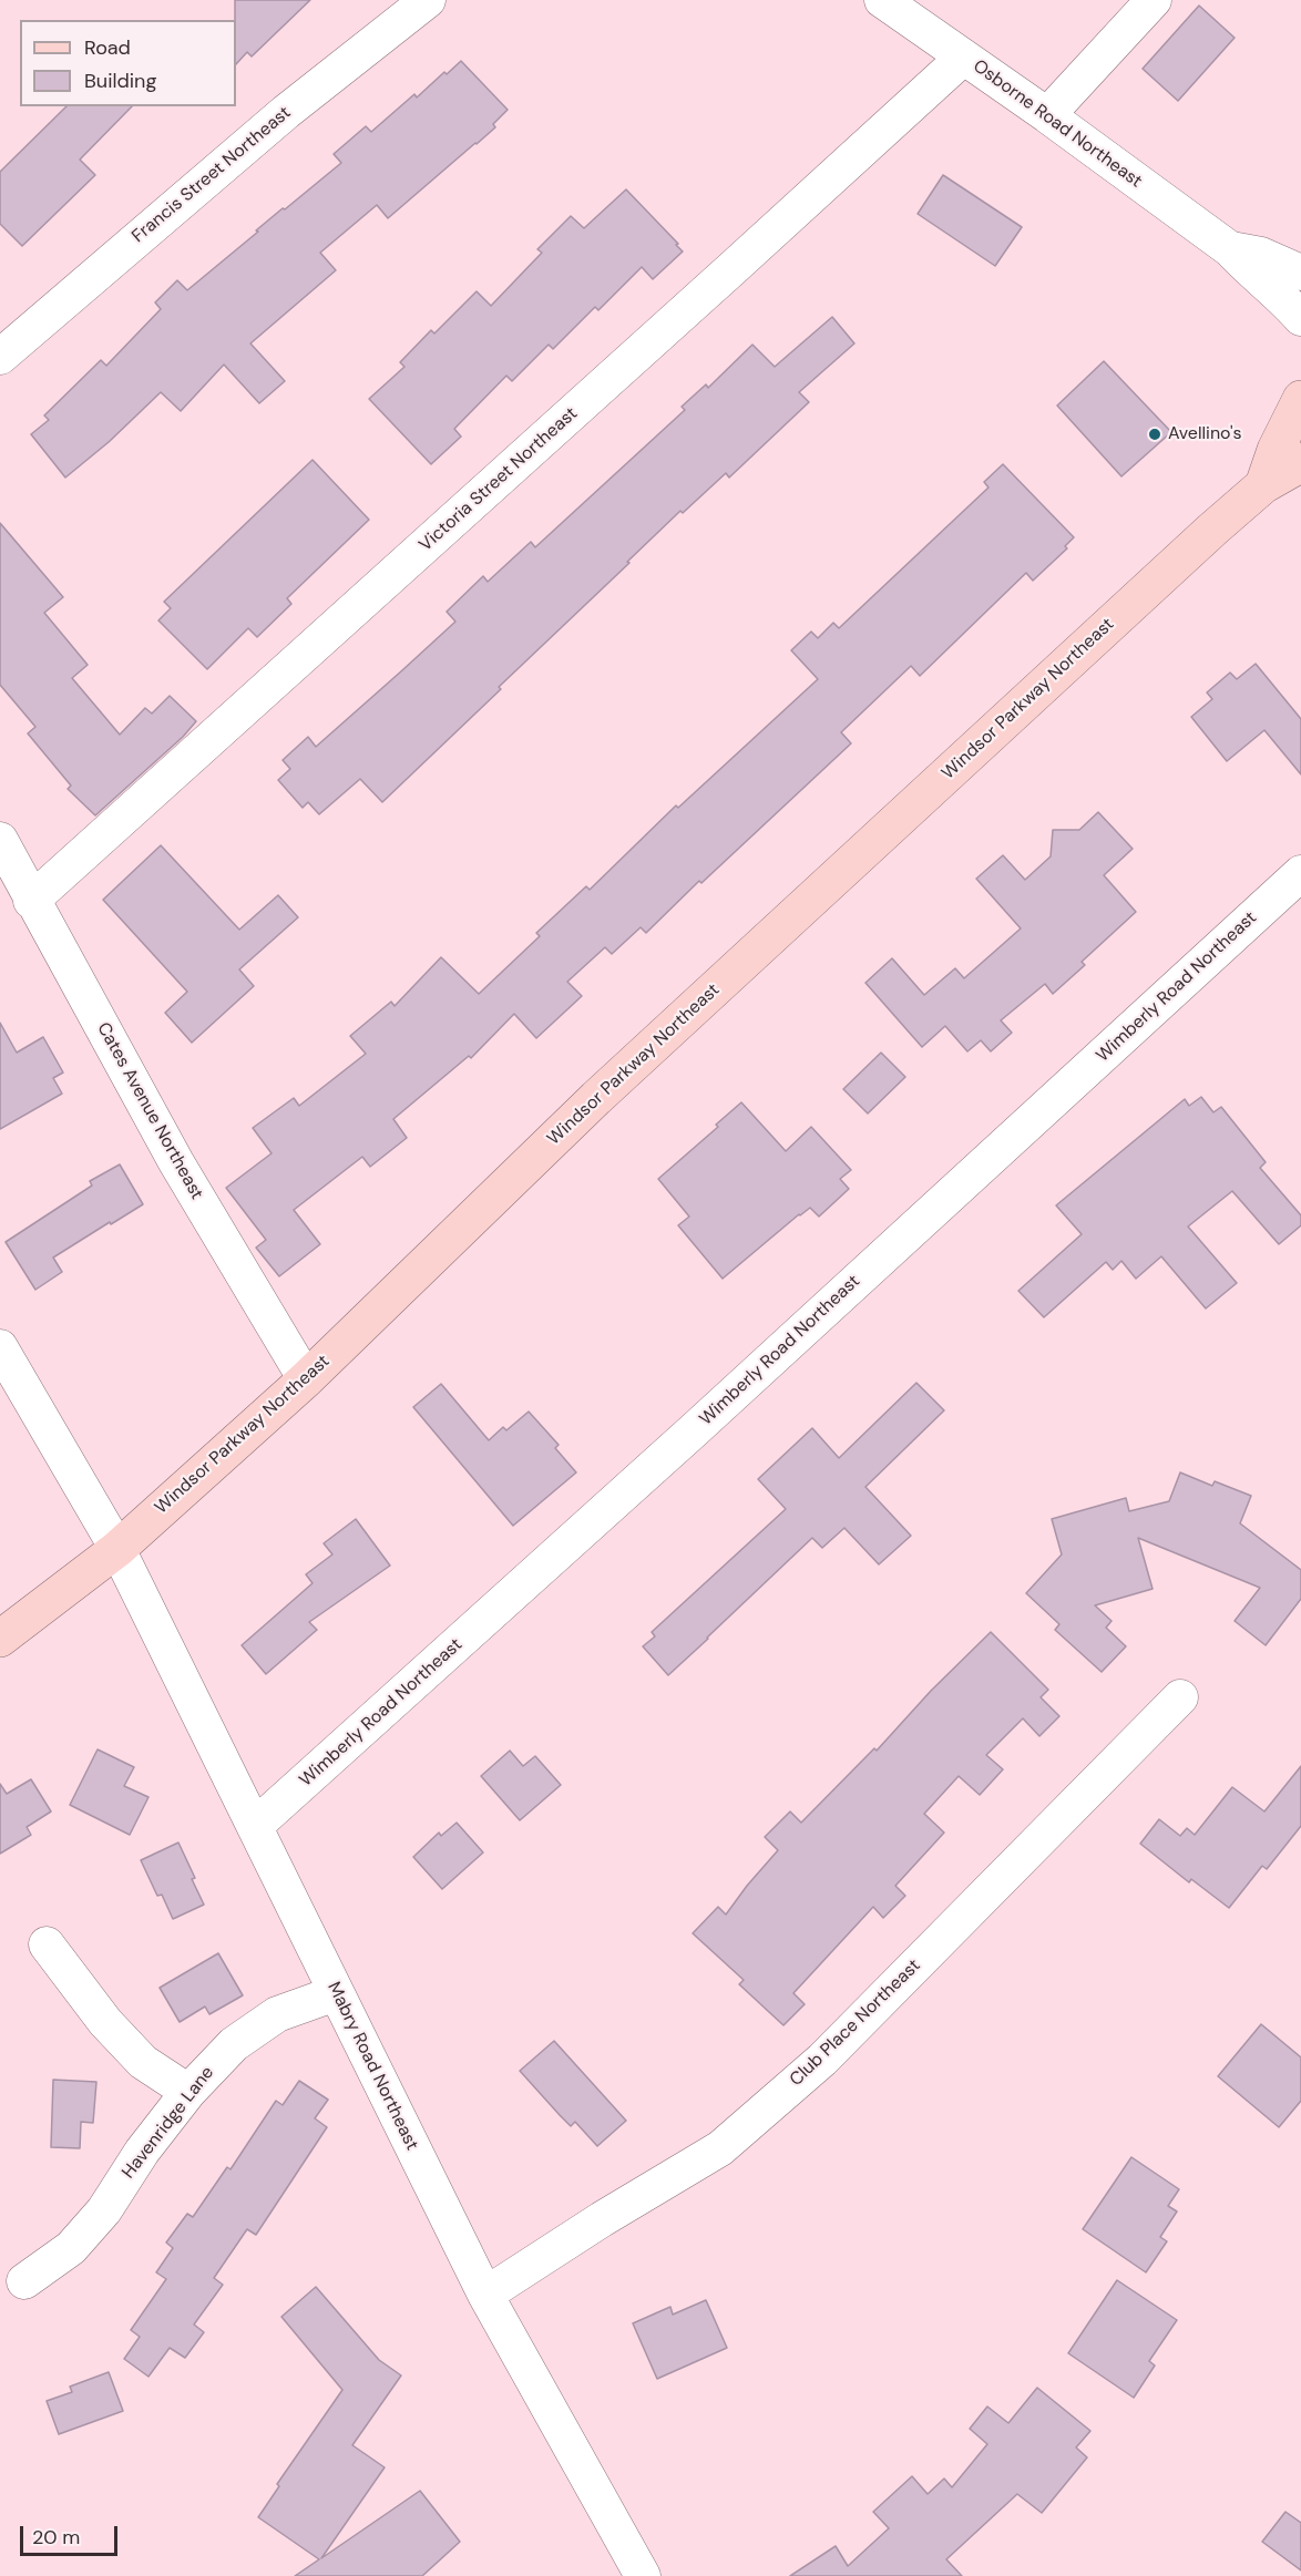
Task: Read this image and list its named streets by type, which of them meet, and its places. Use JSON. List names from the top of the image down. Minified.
{"streets":{"street":["Osborne Road Northeast","Francis Street Northeast","Victoria Street Northeast","Windsor Parkway Northeast","Wimberly Road Northeast","Cates Avenue Northeast","Club Place Northeast","Mabry Road Northeast","Havenridge Lane"]},"crossings":[["Osborne Road Northeast","Victoria Street Northeast"],["Victoria Street Northeast","Cates Avenue Northeast"],["Windsor Parkway Northeast","Cates Avenue Northeast"],["Windsor Parkway Northeast","Mabry Road Northeast"],["Wimberly Road Northeast","Mabry Road Northeast"],["Club Place Northeast","Mabry Road Northeast"],["Mabry Road Northeast","Havenridge Lane"]],"places":["Avellino's"],"legend":["Road","Building"],"scale_bar":"20 m"}
